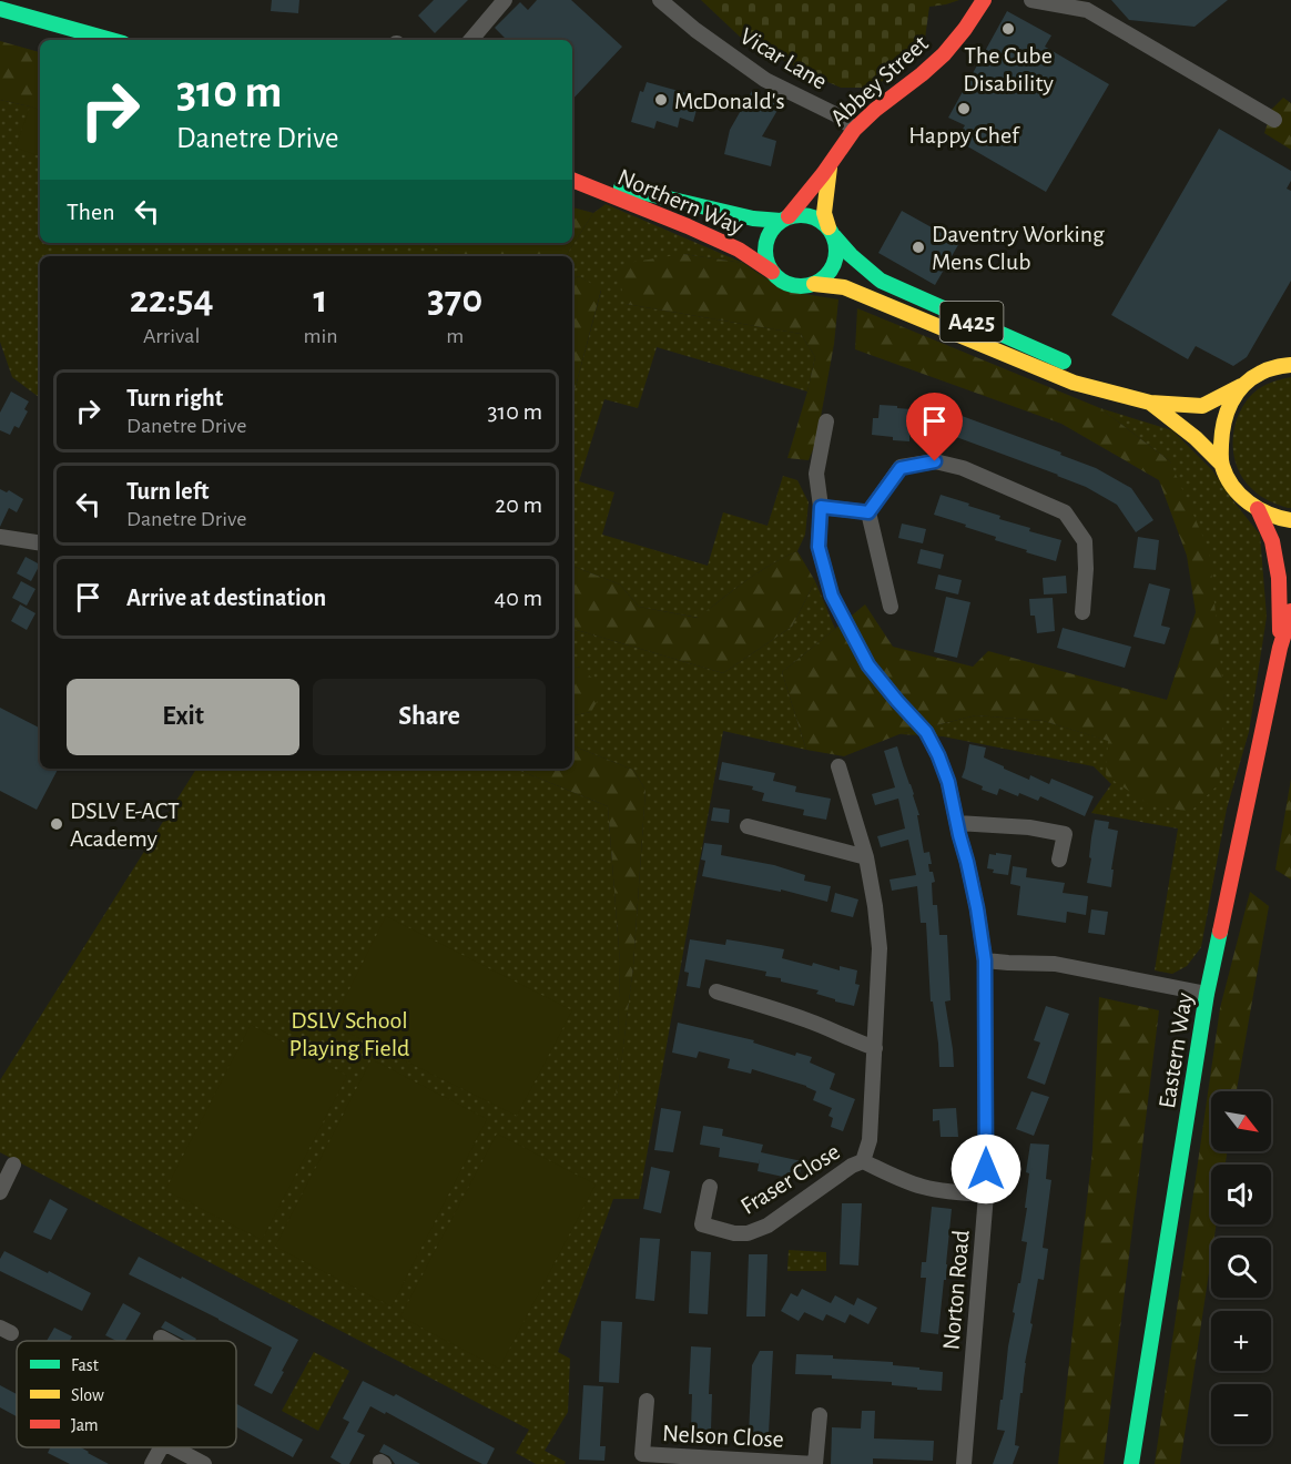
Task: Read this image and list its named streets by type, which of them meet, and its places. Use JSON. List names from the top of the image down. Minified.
{"streets":{"main road":["Abbey Street","Northern Way","A425","Eastern Way"],"street":["Vicar Lane","Fraser Close","Norton Road","Nelson Close"]},"crossings":[["Vicar Lane","Abbey Street"],["Abbey Street","Northern Way"],["Abbey Street","A425"],["Northern Way","A425"],["A425","Eastern Way"],["Fraser Close","Norton Road"]],"parks":["DSLV School Playing Field"],"places":["The Cube Disability","McDonald's","Happy Chef","Daventry Working Mens Club","DSLV E-ACT Academy"],"legend":["Fast","Slow","Jam"],"north":"bottom right","page":{"turn":["310 m","Danetre Drive"],"then":"Then","eta":["22:54","Arrival","1","min","370","m"],"list":[{"name":"Turn right","note":"Danetre Drive","value":"310 m"},{"name":"Turn left","note":"Danetre Drive","value":"20 m"},{"name":"Arrive at destination","value":"40 m"}],"buttons":["Exit","Share"],"map_buttons":["+","−"]}}
